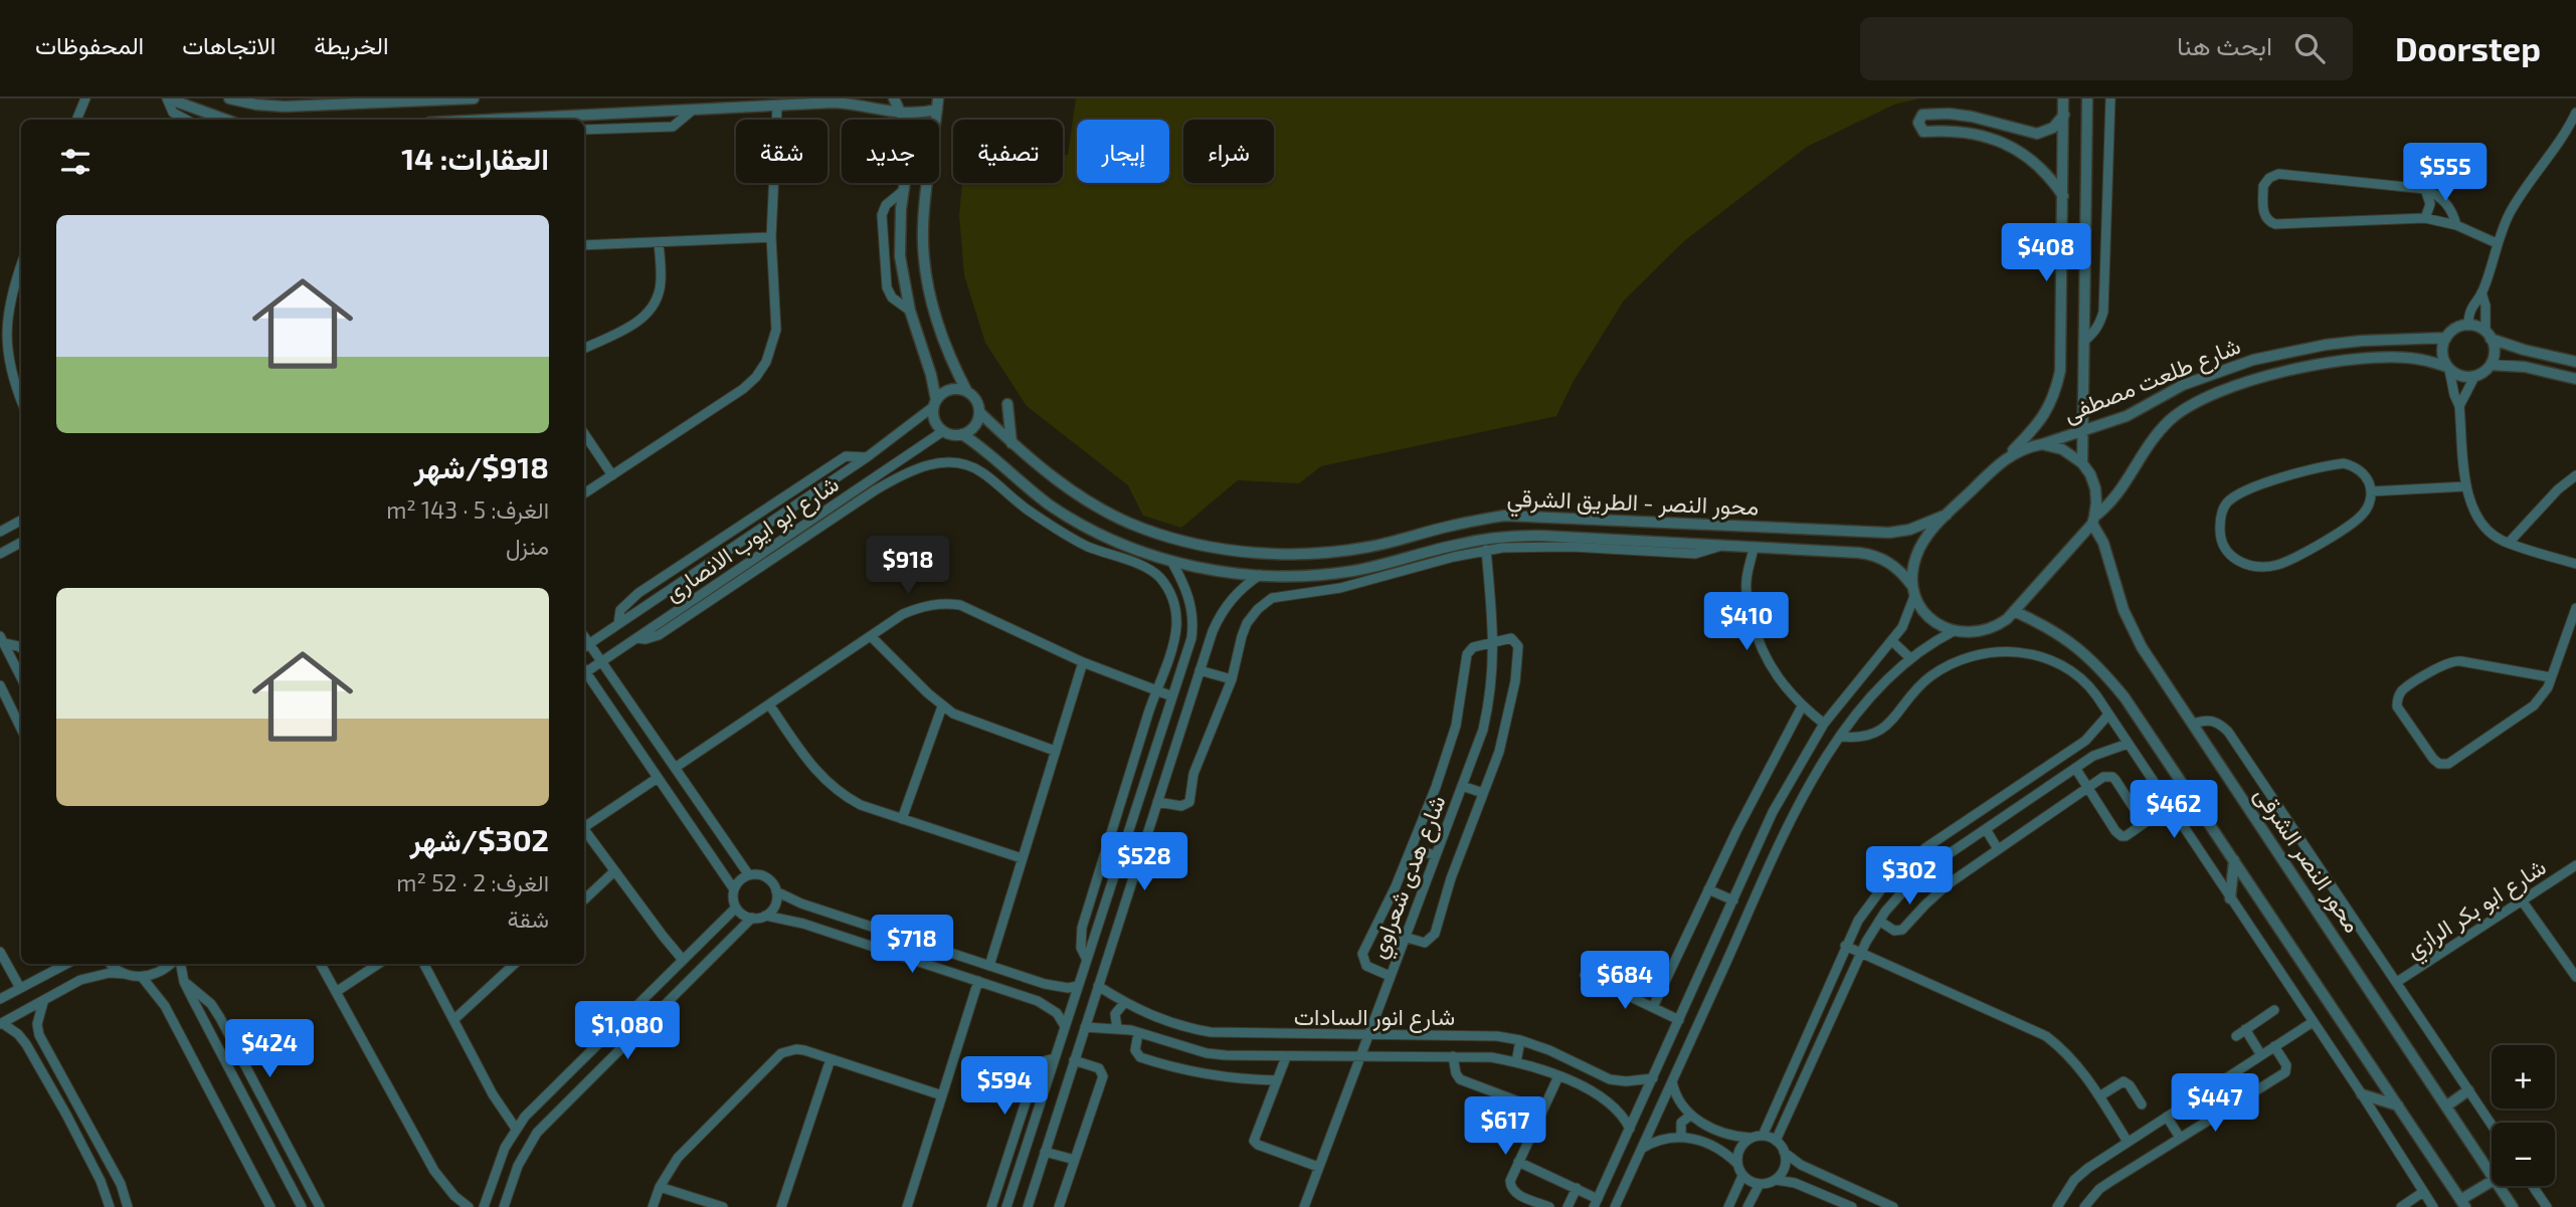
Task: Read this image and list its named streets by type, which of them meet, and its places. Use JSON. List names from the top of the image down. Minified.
{"streets":{"street":["شارع طلعت مصطفى","محور النصر - الطريق الشرقي","شارع ابو ايوب الانصارى","محور النصر الشرقى","شارع هدى شعراوي","شارع ابو بكر الرازي","شارع انور السادات"]},"crossings":[["شارع طلعت مصطفى","محور النصر - الطريق الشرقي"],["شارع طلعت مصطفى","محور النصر الشرقى"],["محور النصر - الطريق الشرقي","شارع ابو ايوب الانصارى"],["شارع هدى شعراوي","شارع انور السادات"]],"page":{"header":"Doorstep","search":"ابحث هنا","nav":["الخريطة","الاتجاهات","المحفوظات"],"chip":["شراء","إيجار","تصفية","جديد","شقة"],"heading":"العقارات: 14","price":["$555","$408","$918","$410","$462","$528","$302","$718","$684","$1,080","$424","$594","$447","$617"],"list":[{"name":"$918/شهر","note":"الغرف: 5 · 143 m² · منزل"},{"name":"$302/شهر","note":"الغرف: 2 · 52 m² · شقة"}],"map_buttons":["+","−"]}}
